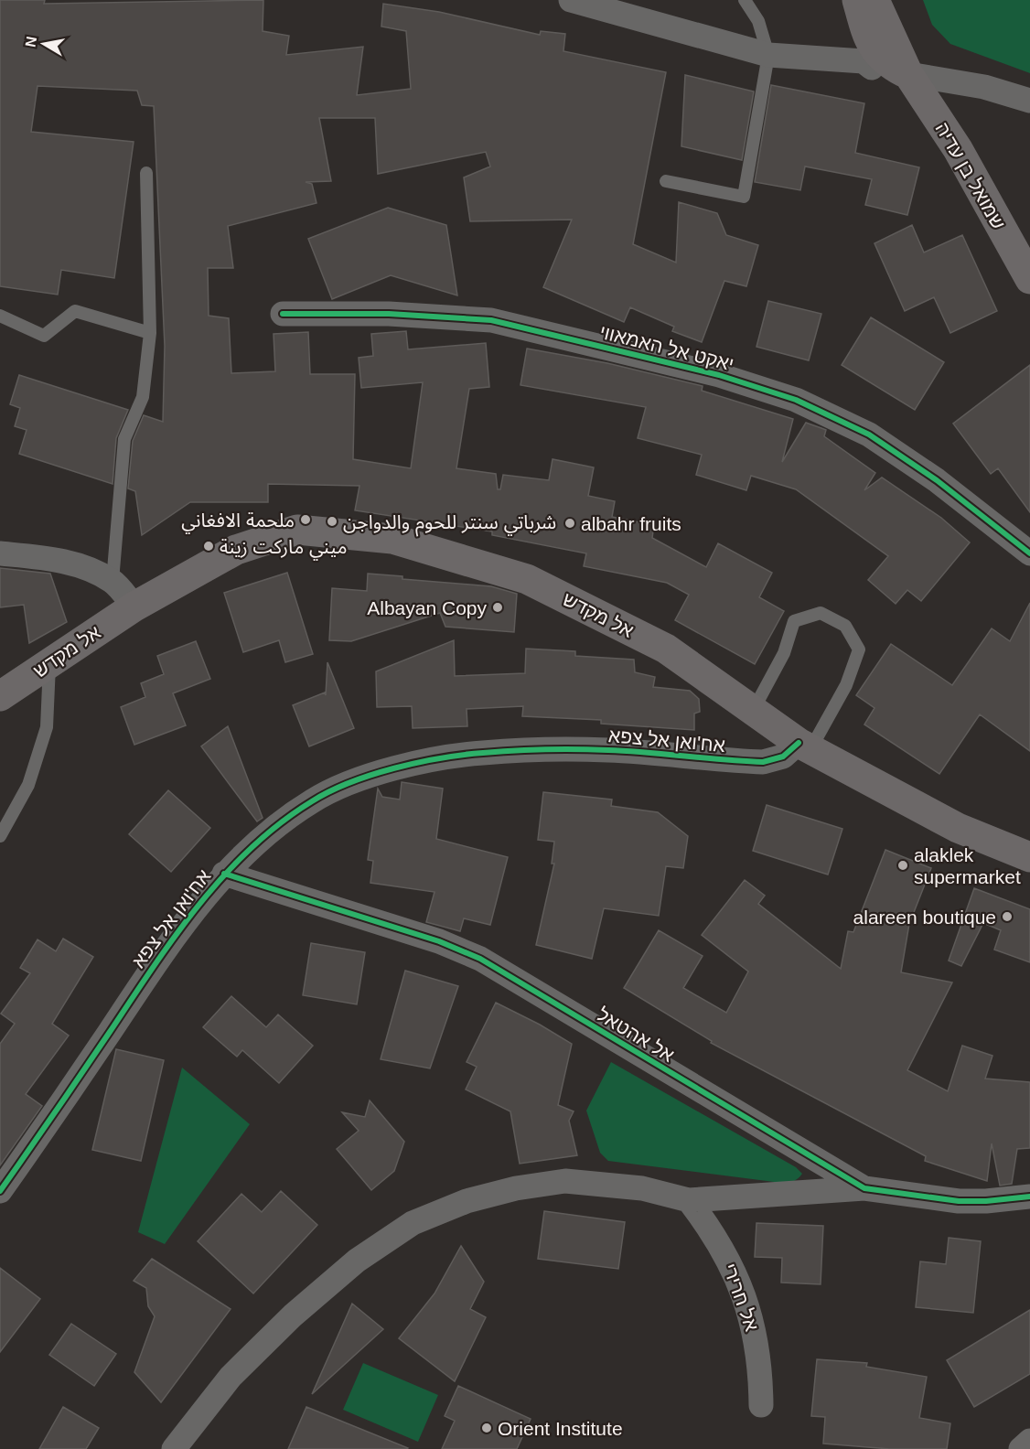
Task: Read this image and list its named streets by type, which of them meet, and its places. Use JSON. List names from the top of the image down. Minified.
{"streets":{"main road":["שמואל בן עדיה","אל מקדש"],"street":["יאקט אל האמאווי","אח'ואן אל צפא","אל אהטאל","אל חרירי"]},"crossings":[["אל מקדש","אח'ואן אל צפא"],["אח'ואן אל צפא","אל אהטאל"]],"places":["ملحمة الافغاني","شرباتي سنتر للحوم والدواجن","albahr fruits","ميني ماركت زينة","Albayan Copy","alaklek supermarket","alareen boutique","Orient Institute"],"north":"left"}
